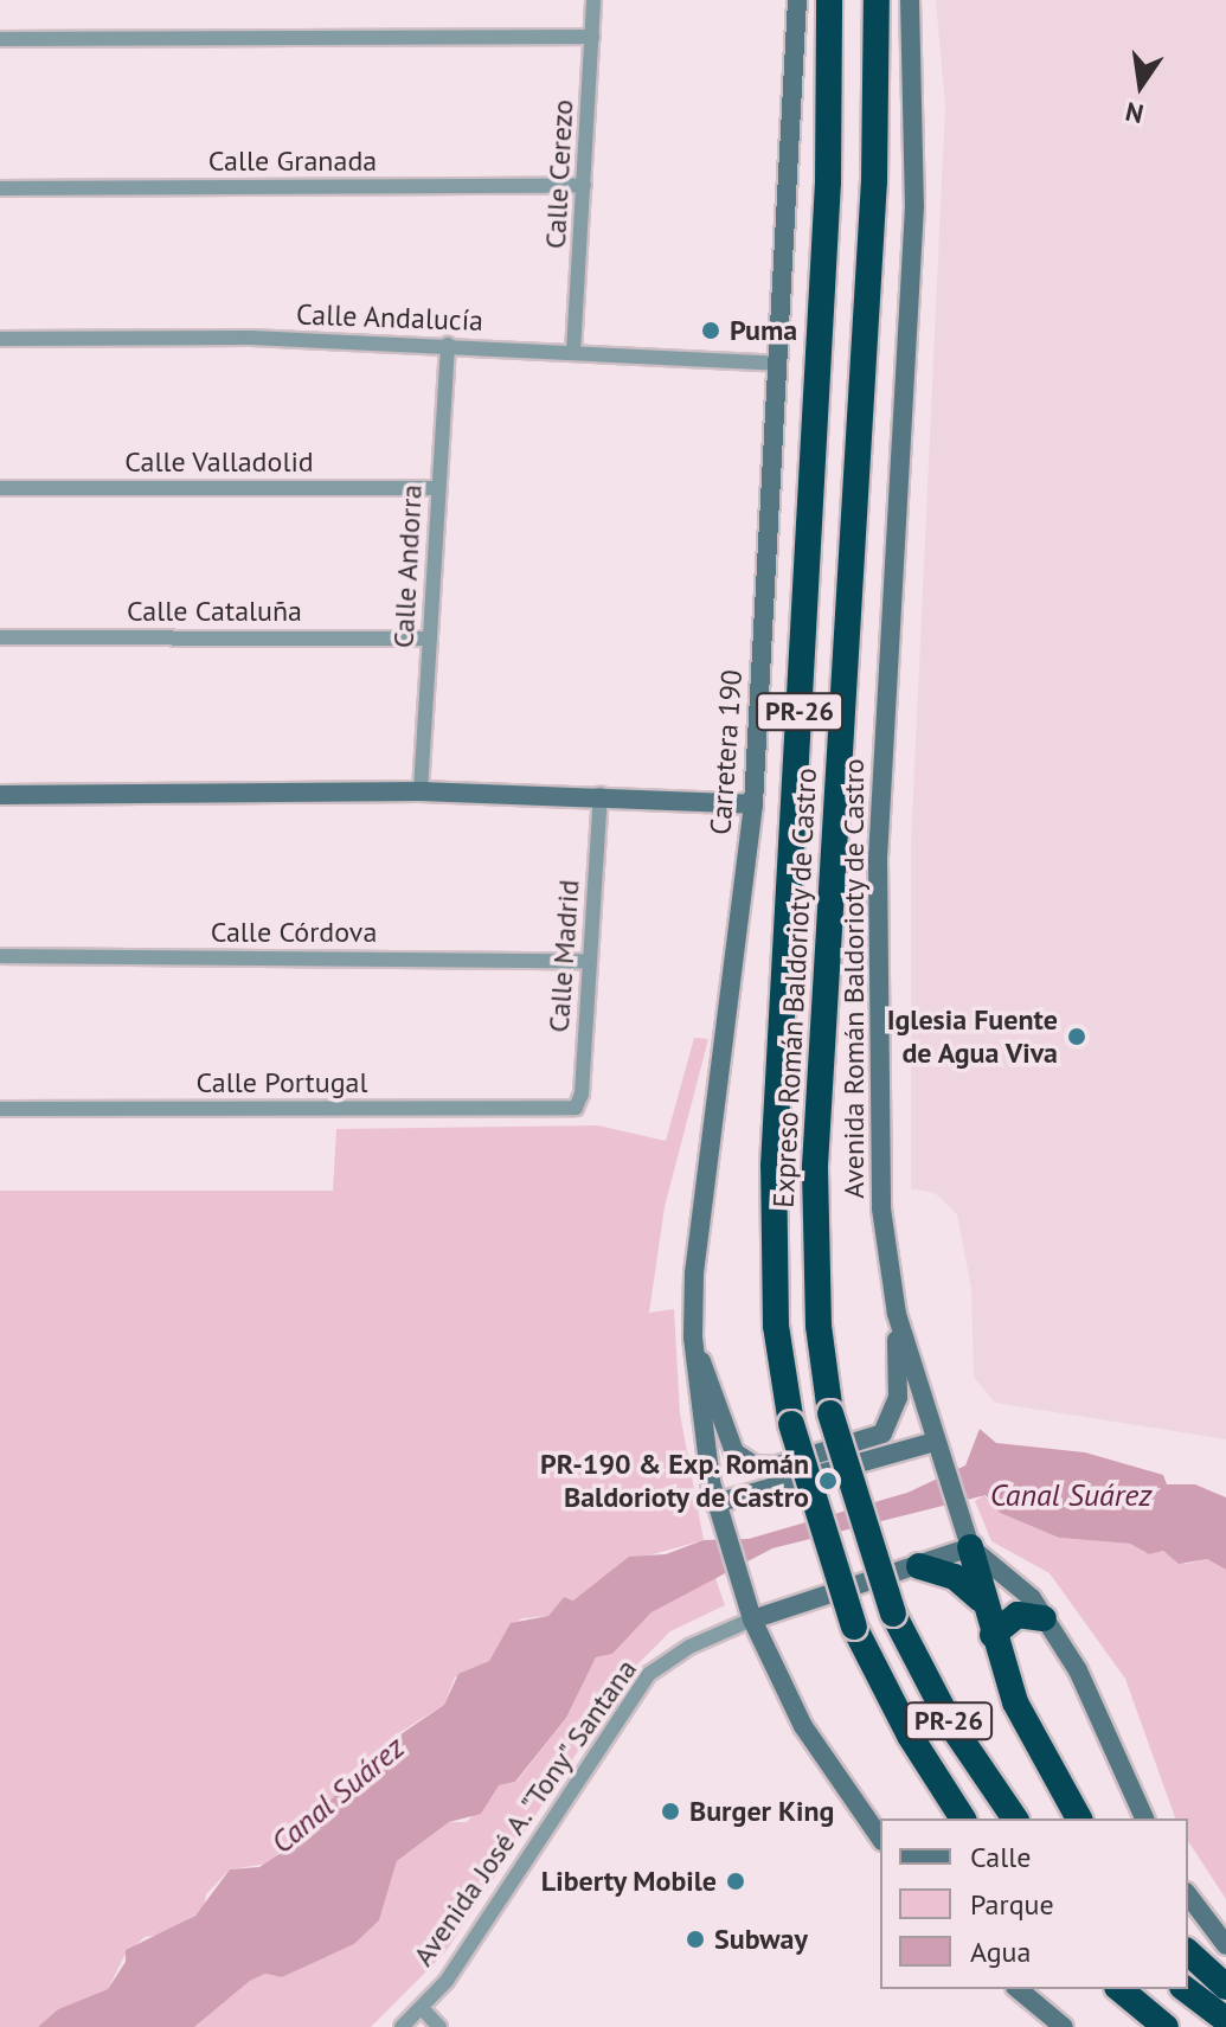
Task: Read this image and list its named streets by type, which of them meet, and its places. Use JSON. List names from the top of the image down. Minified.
{"streets":{"highway":["PR-26","Expreso Román Baldorioty de Castro"],"street":["Calle Granada","Calle Cerezo","Calle Andalucía","Calle Valladolid","Calle Andorra","Calle Cataluña","Carretera 190","Calle Córdova","Calle Madrid","Avenida Román Baldorioty de Castro","Calle Portugal","Avenida José A. \"Tony\" Santana"]},"crossings":[["Calle Granada","Calle Cerezo"],["Calle Cerezo","Calle Andalucía"],["Calle Andalucía","Calle Andorra"],["Calle Andalucía","Carretera 190"],["Calle Valladolid","Calle Andorra"],["Calle Andorra","Calle Cataluña"],["Carretera 190","Avenida José A. \"Tony\" Santana"],["Calle Córdova","Calle Madrid"],["Calle Madrid","Calle Portugal"],["Avenida Román Baldorioty de Castro","Avenida José A. \"Tony\" Santana"]],"water":["Canal Suárez"],"places":["Puma","Iglesia Fuente de Agua Viva","PR-190 & Exp. Román Baldorioty de Castro","Burger King","Liberty Mobile","Subway"],"legend":["Calle","Parque","Agua"],"north":"bottom"}
